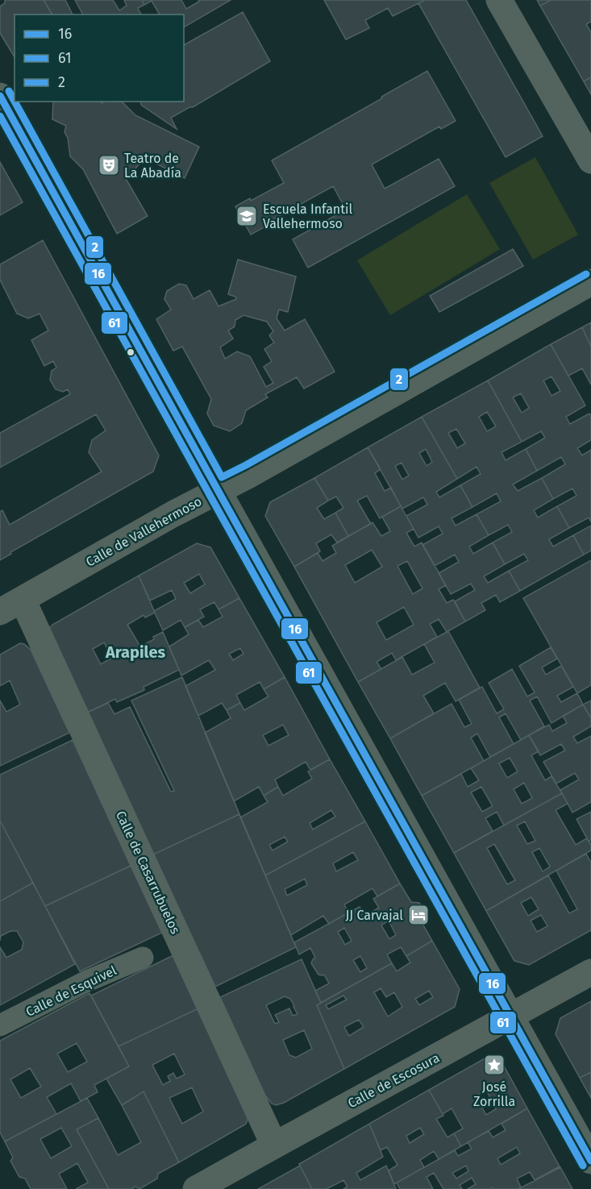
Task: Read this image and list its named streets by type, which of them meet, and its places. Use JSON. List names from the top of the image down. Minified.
{"streets":{"street":["Calle de Vallehermoso","Calle de Casarrubuelos","Calle de Esquivel","Calle de Escosura"]},"crossings":[["Calle de Vallehermoso","Calle de Casarrubuelos"],["Calle de Casarrubuelos","Calle de Escosura"]],"districts":["Arapiles"],"places":{"theatre":["Teatro de La Abadía"],"school or university":["Escuela Infantil Vallehermoso"],"hotel":["JJ Carvajal"],"place":["José Zorrilla"]},"lines":["transit line 2","transit line 16","transit line 61"],"legend":["16","61","2"]}
